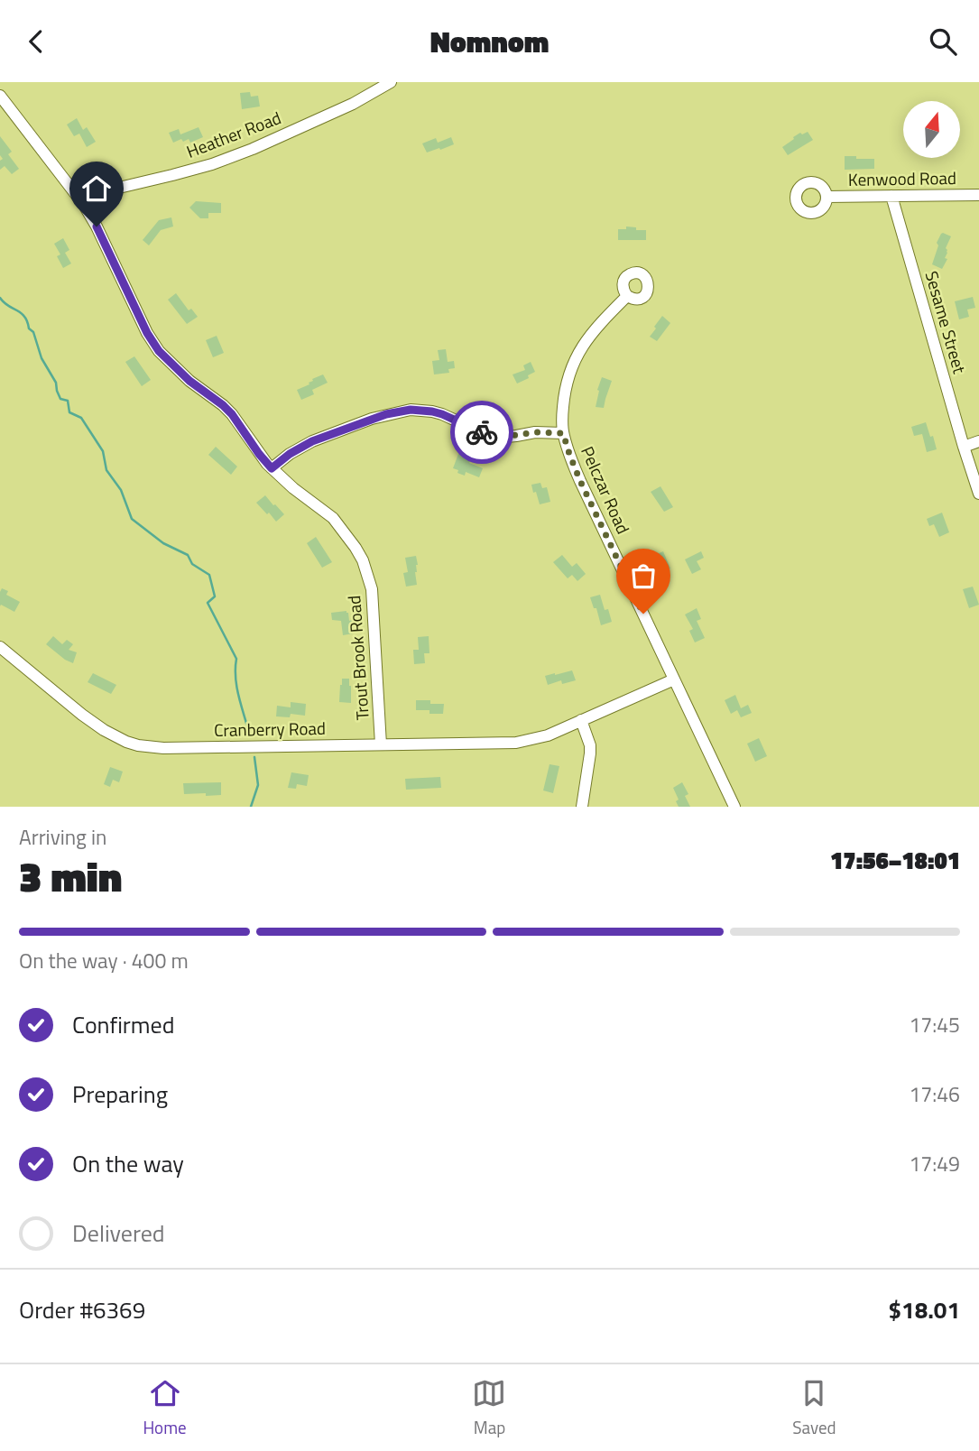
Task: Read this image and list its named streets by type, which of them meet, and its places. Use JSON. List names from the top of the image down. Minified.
{"streets":{"street":["Heather Road","Kenwood Road","Sesame Street","Pelczar Road","Trout Brook Road","Cranberry Road"]},"crossings":[["Heather Road","Trout Brook Road"],["Kenwood Road","Sesame Street"],["Pelczar Road","Cranberry Road"],["Trout Brook Road","Cranberry Road"]],"north":"top","page":{"header":"Nomnom","heading":["3 min","Arriving in","17:56–18:01"],"panel":["Order #6369","$18.01"],"bar":"On the way · 400 m","list":[["Confirmed","17:45"],["Preparing","17:46"],["On the way","17:49"],"Delivered"],"tabs":["Home","Map","Saved"]}}
